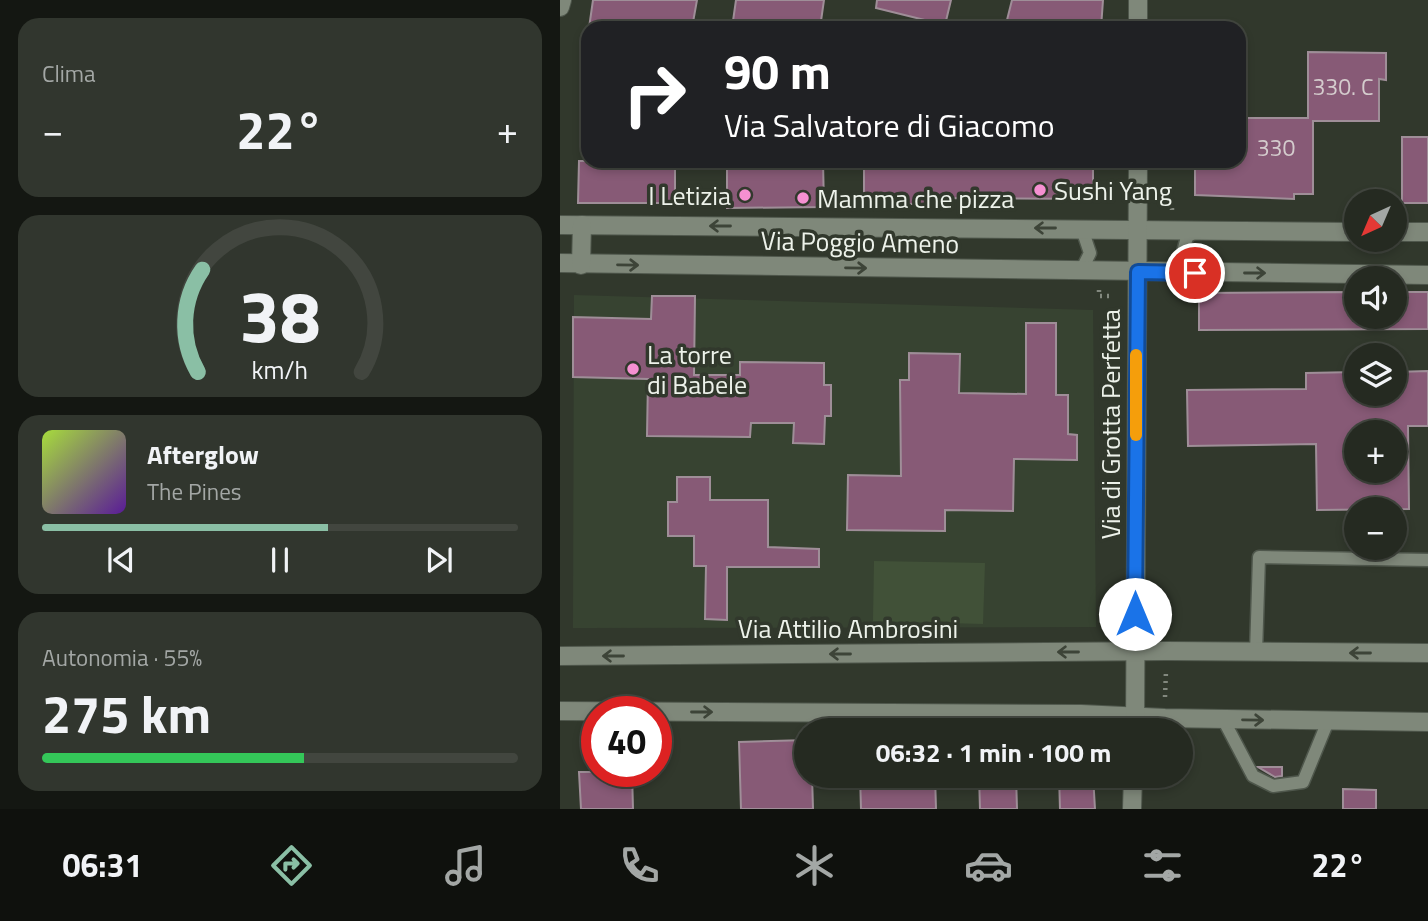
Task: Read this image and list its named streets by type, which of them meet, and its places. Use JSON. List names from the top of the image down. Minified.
{"streets":{"street":["Via Poggio Ameno","Via di Grotta Perfetta","Via Attilio Ambrosini"]},"crossings":[["Via Poggio Ameno","Via di Grotta Perfetta"],["Via di Grotta Perfetta","Via Attilio Ambrosini"]],"places":["Sushi Yang","I Letizia","Mamma che pizza","La torre di Babele"],"house_numbers":["330. C","330"],"north":"bottom left","page":{"tile":["Clima",["Autonomia · 55%","275 km"]],"turn":["90 m","Via Salvatore di Giacomo"],"heat":["−","22°","+"],"map_buttons":["+","−"],"song":["Afterglow","The Pines"],"limit":"40","trip":"06:32 · 1 min · 100 m","tabs":["06:31","22°"],"gauge":["38","km/h"]}}
